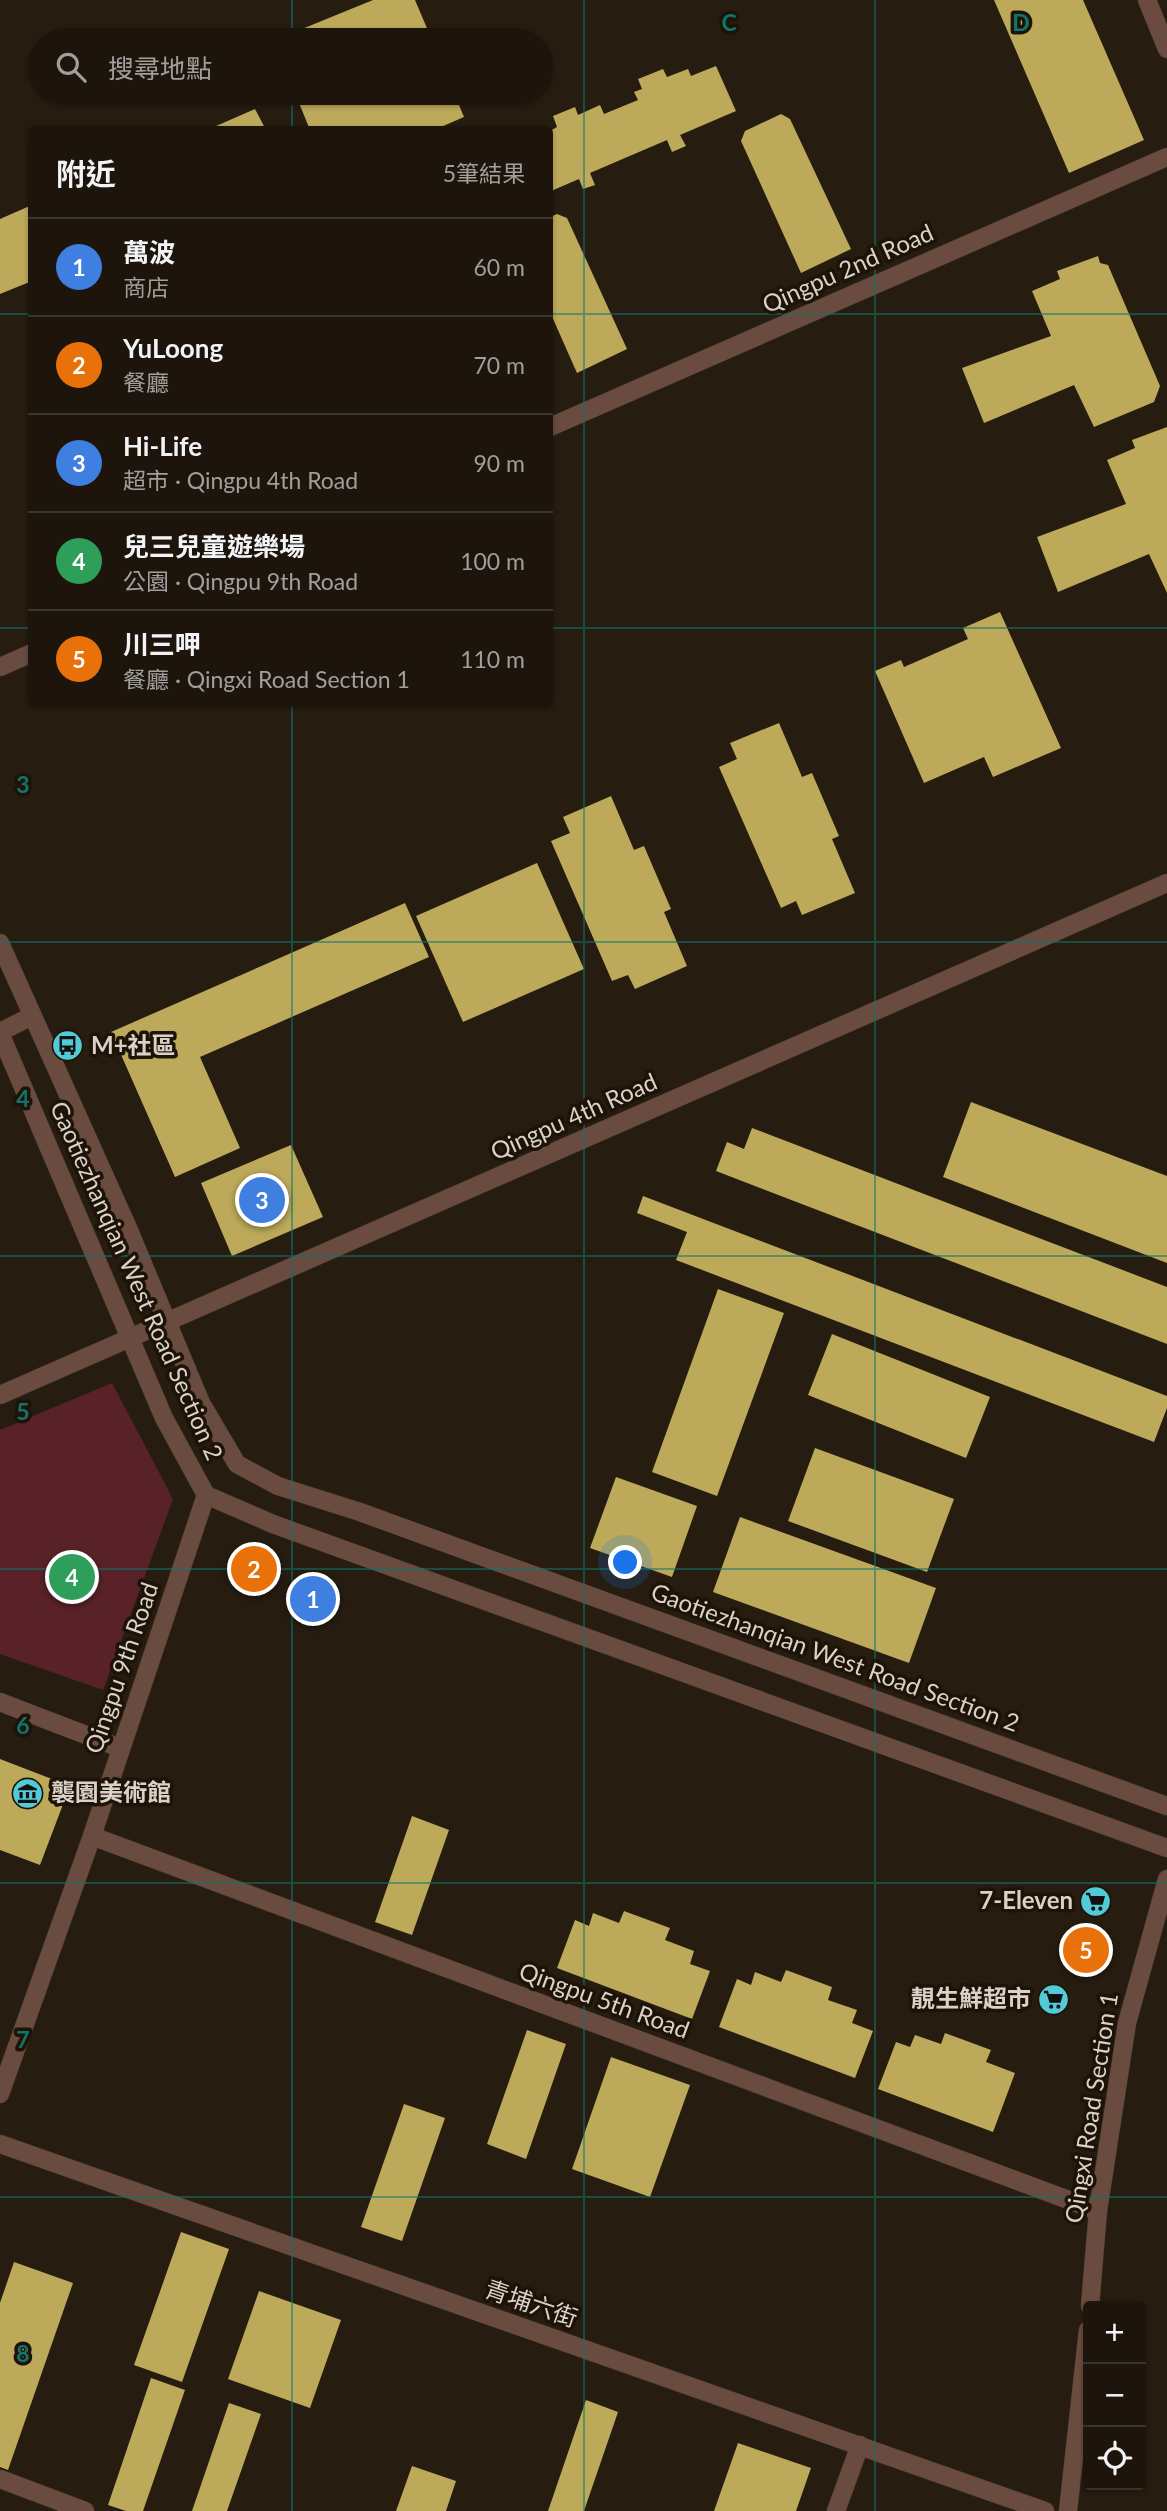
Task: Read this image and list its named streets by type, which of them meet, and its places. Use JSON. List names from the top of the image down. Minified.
{"streets":{"street":["Qingpu 2nd Road","Qingpu 4th Road","Gaotiezhanqian West Road Section 2","Qingpu 9th Road","Qingpu 5th Road","Qingxi Road Section 1","青埔六街"]},"crossings":[["Qingpu 4th Road","Gaotiezhanqian West Road Section 2"],["Gaotiezhanqian West Road Section 2","Qingpu 9th Road"],["Qingpu 9th Road","Qingpu 5th Road"],["Qingpu 5th Road","Qingxi Road Section 1"]],"places":{"bus stop":["M+社區"],"museum":["襲園美術館"],"supermarket":["7-Eleven","靚生鮮超市"]},"page":{"search":"搜尋地點","heading":["附近","5筆結果"],"list":[{"mark":"1","name":"萬波","note":"商店","value":"60 m"},{"mark":"2","name":"YuLoong","note":"餐廳","value":"70 m"},{"mark":"3","name":"Hi-Life","note":"超市 · Qingpu 4th Road","value":"90 m"},{"mark":"4","name":"兒三兒童遊樂場","note":"公園 · Qingpu 9th Road","value":"100 m"},{"mark":"5","name":"川三呷","note":"餐廳 · Qingxi Road Section 1","value":"110 m"}],"pins":["3","2","4","1","5"],"map_buttons":["+","−"]},"grid":{"columns":["C","D"],"rows":["3","4","5","6","7","8"]}}
